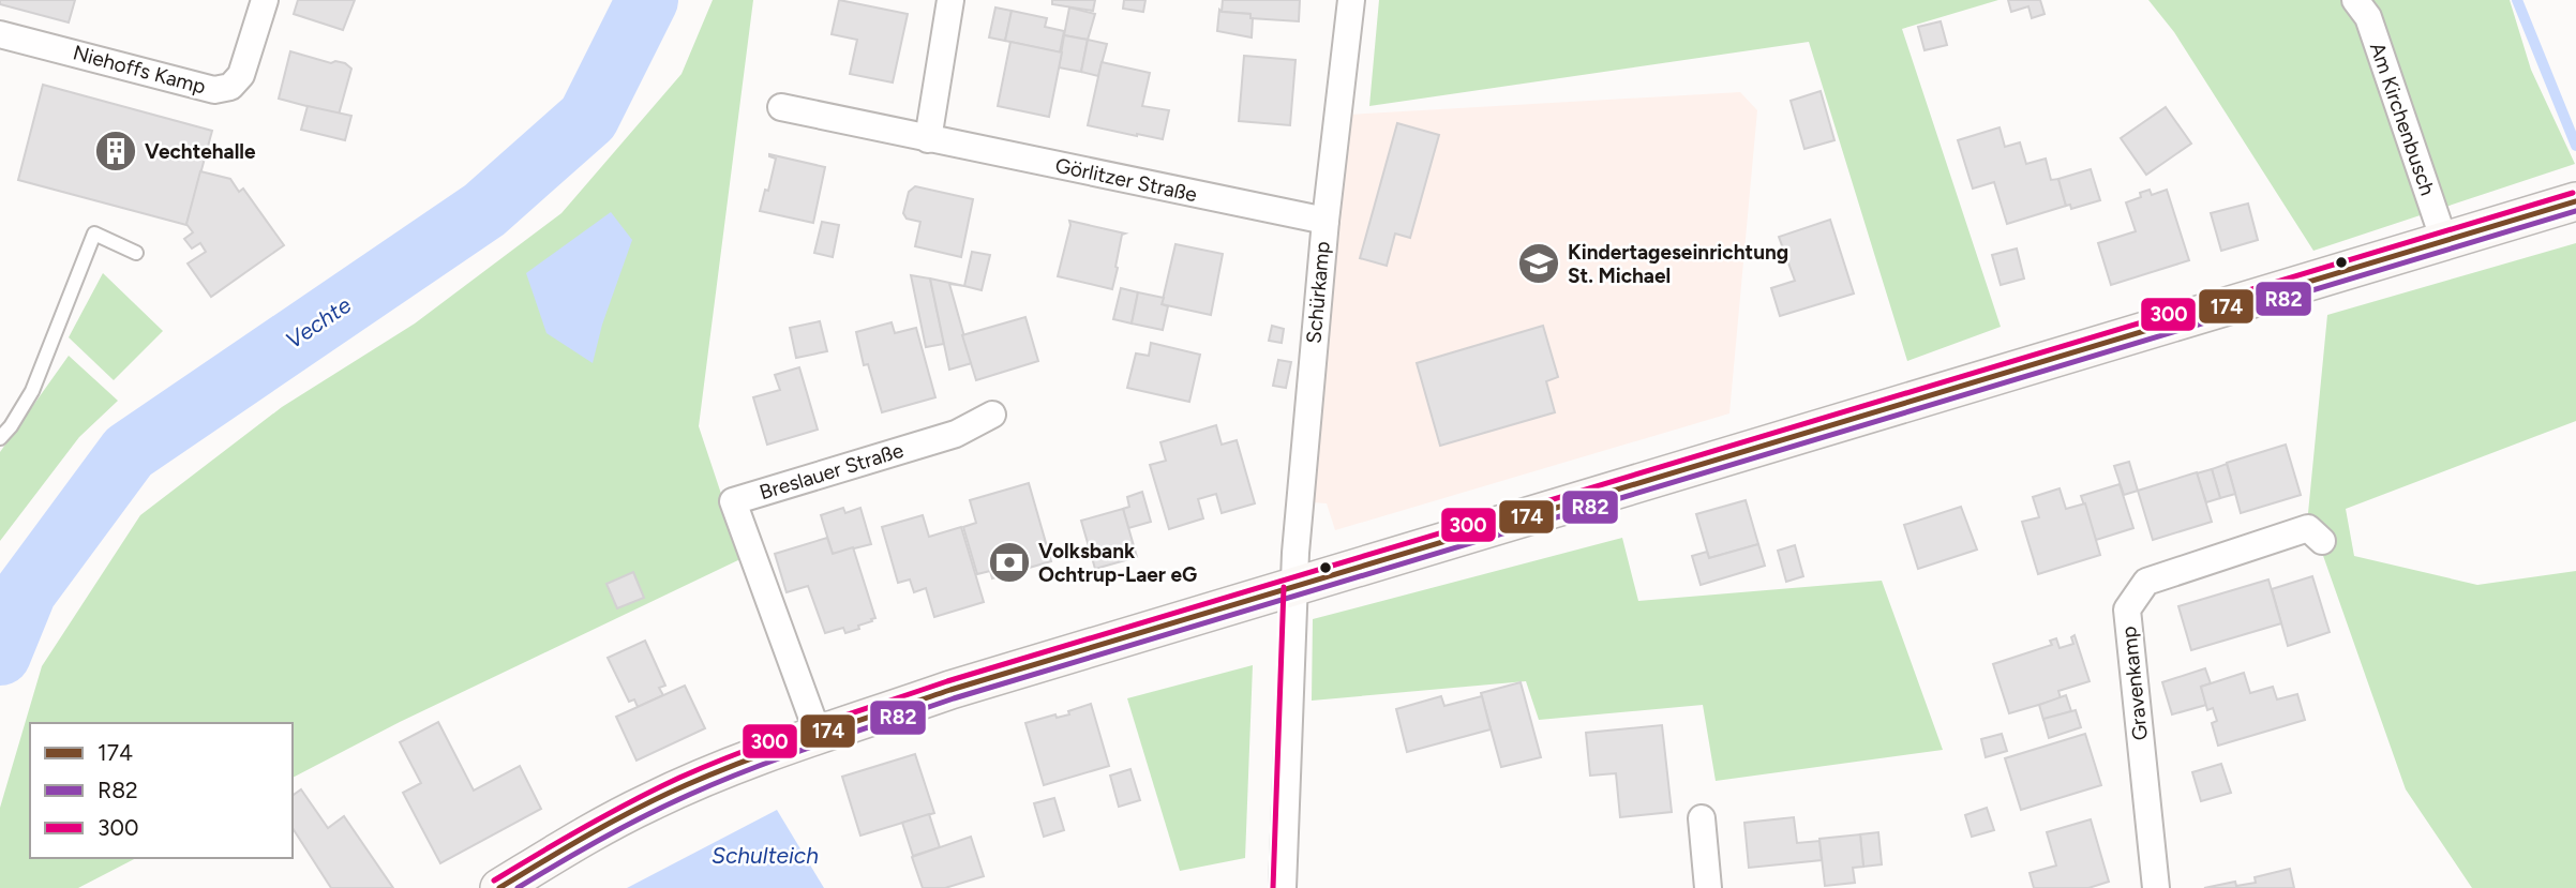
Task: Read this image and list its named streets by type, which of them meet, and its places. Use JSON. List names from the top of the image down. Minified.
{"streets":{"street":["Niehoffs Kamp","Am Kirchenbusch","Görlitzer Straße","Schürkamp","Breslauer Straße","Gravenkamp"]},"crossings":[["Görlitzer Straße","Schürkamp"]],"water":["Vechte","Schulteich"],"places":{"building":["Vechtehalle"],"school or university":["Kindertageseinrichtung St. Michael"],"bank":["Volksbank Ochtrup-Laer eG"]},"lines":["transit line 300","transit line 174","transit line R82"],"legend":["174","R82","300"]}
